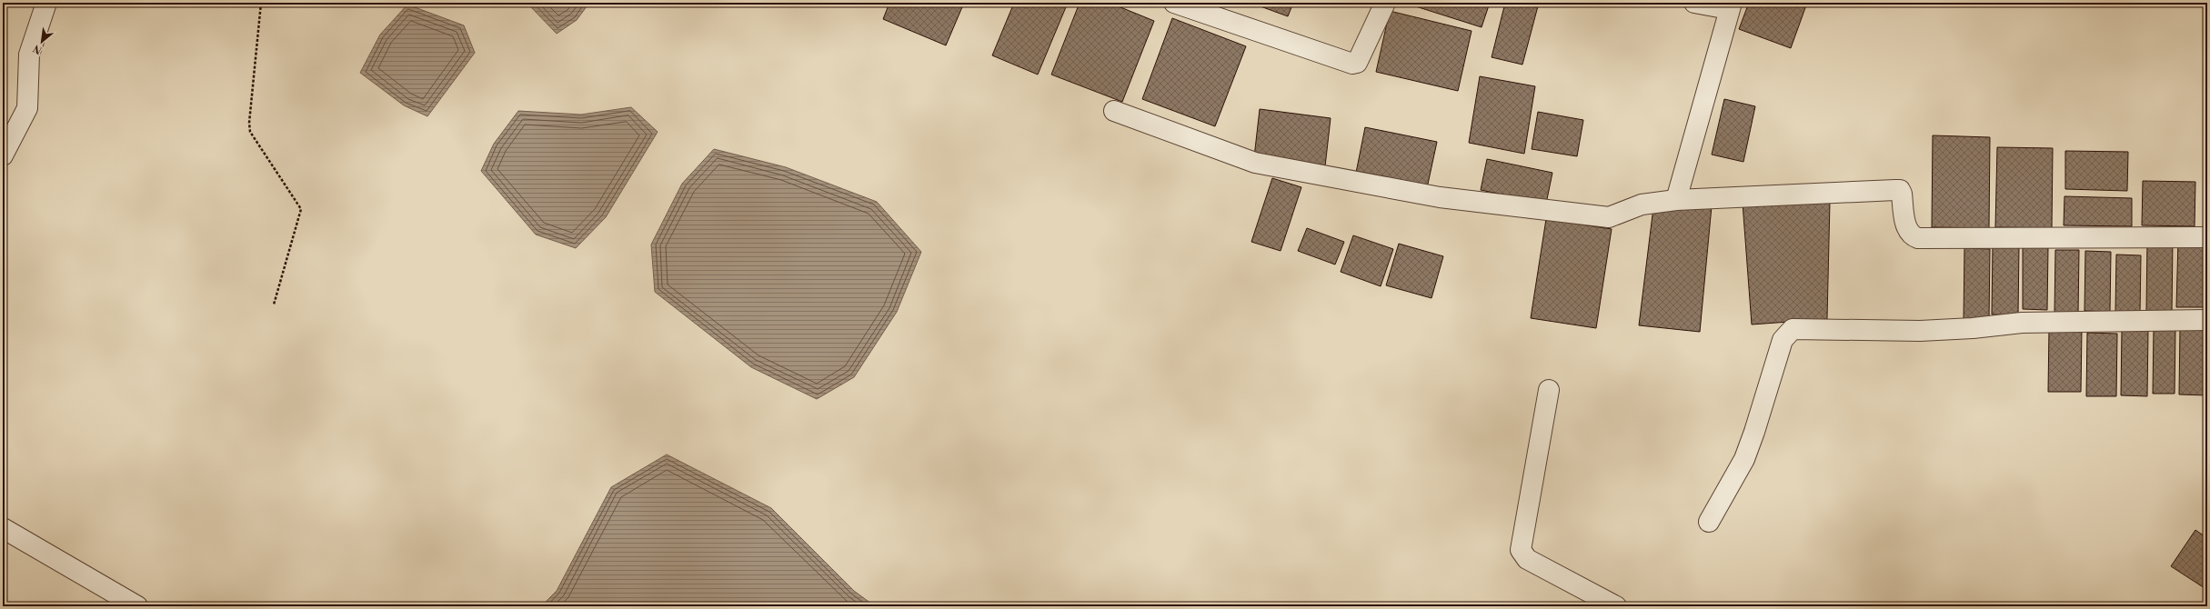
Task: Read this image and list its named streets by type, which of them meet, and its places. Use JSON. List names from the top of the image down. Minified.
{"north":"bottom left"}
